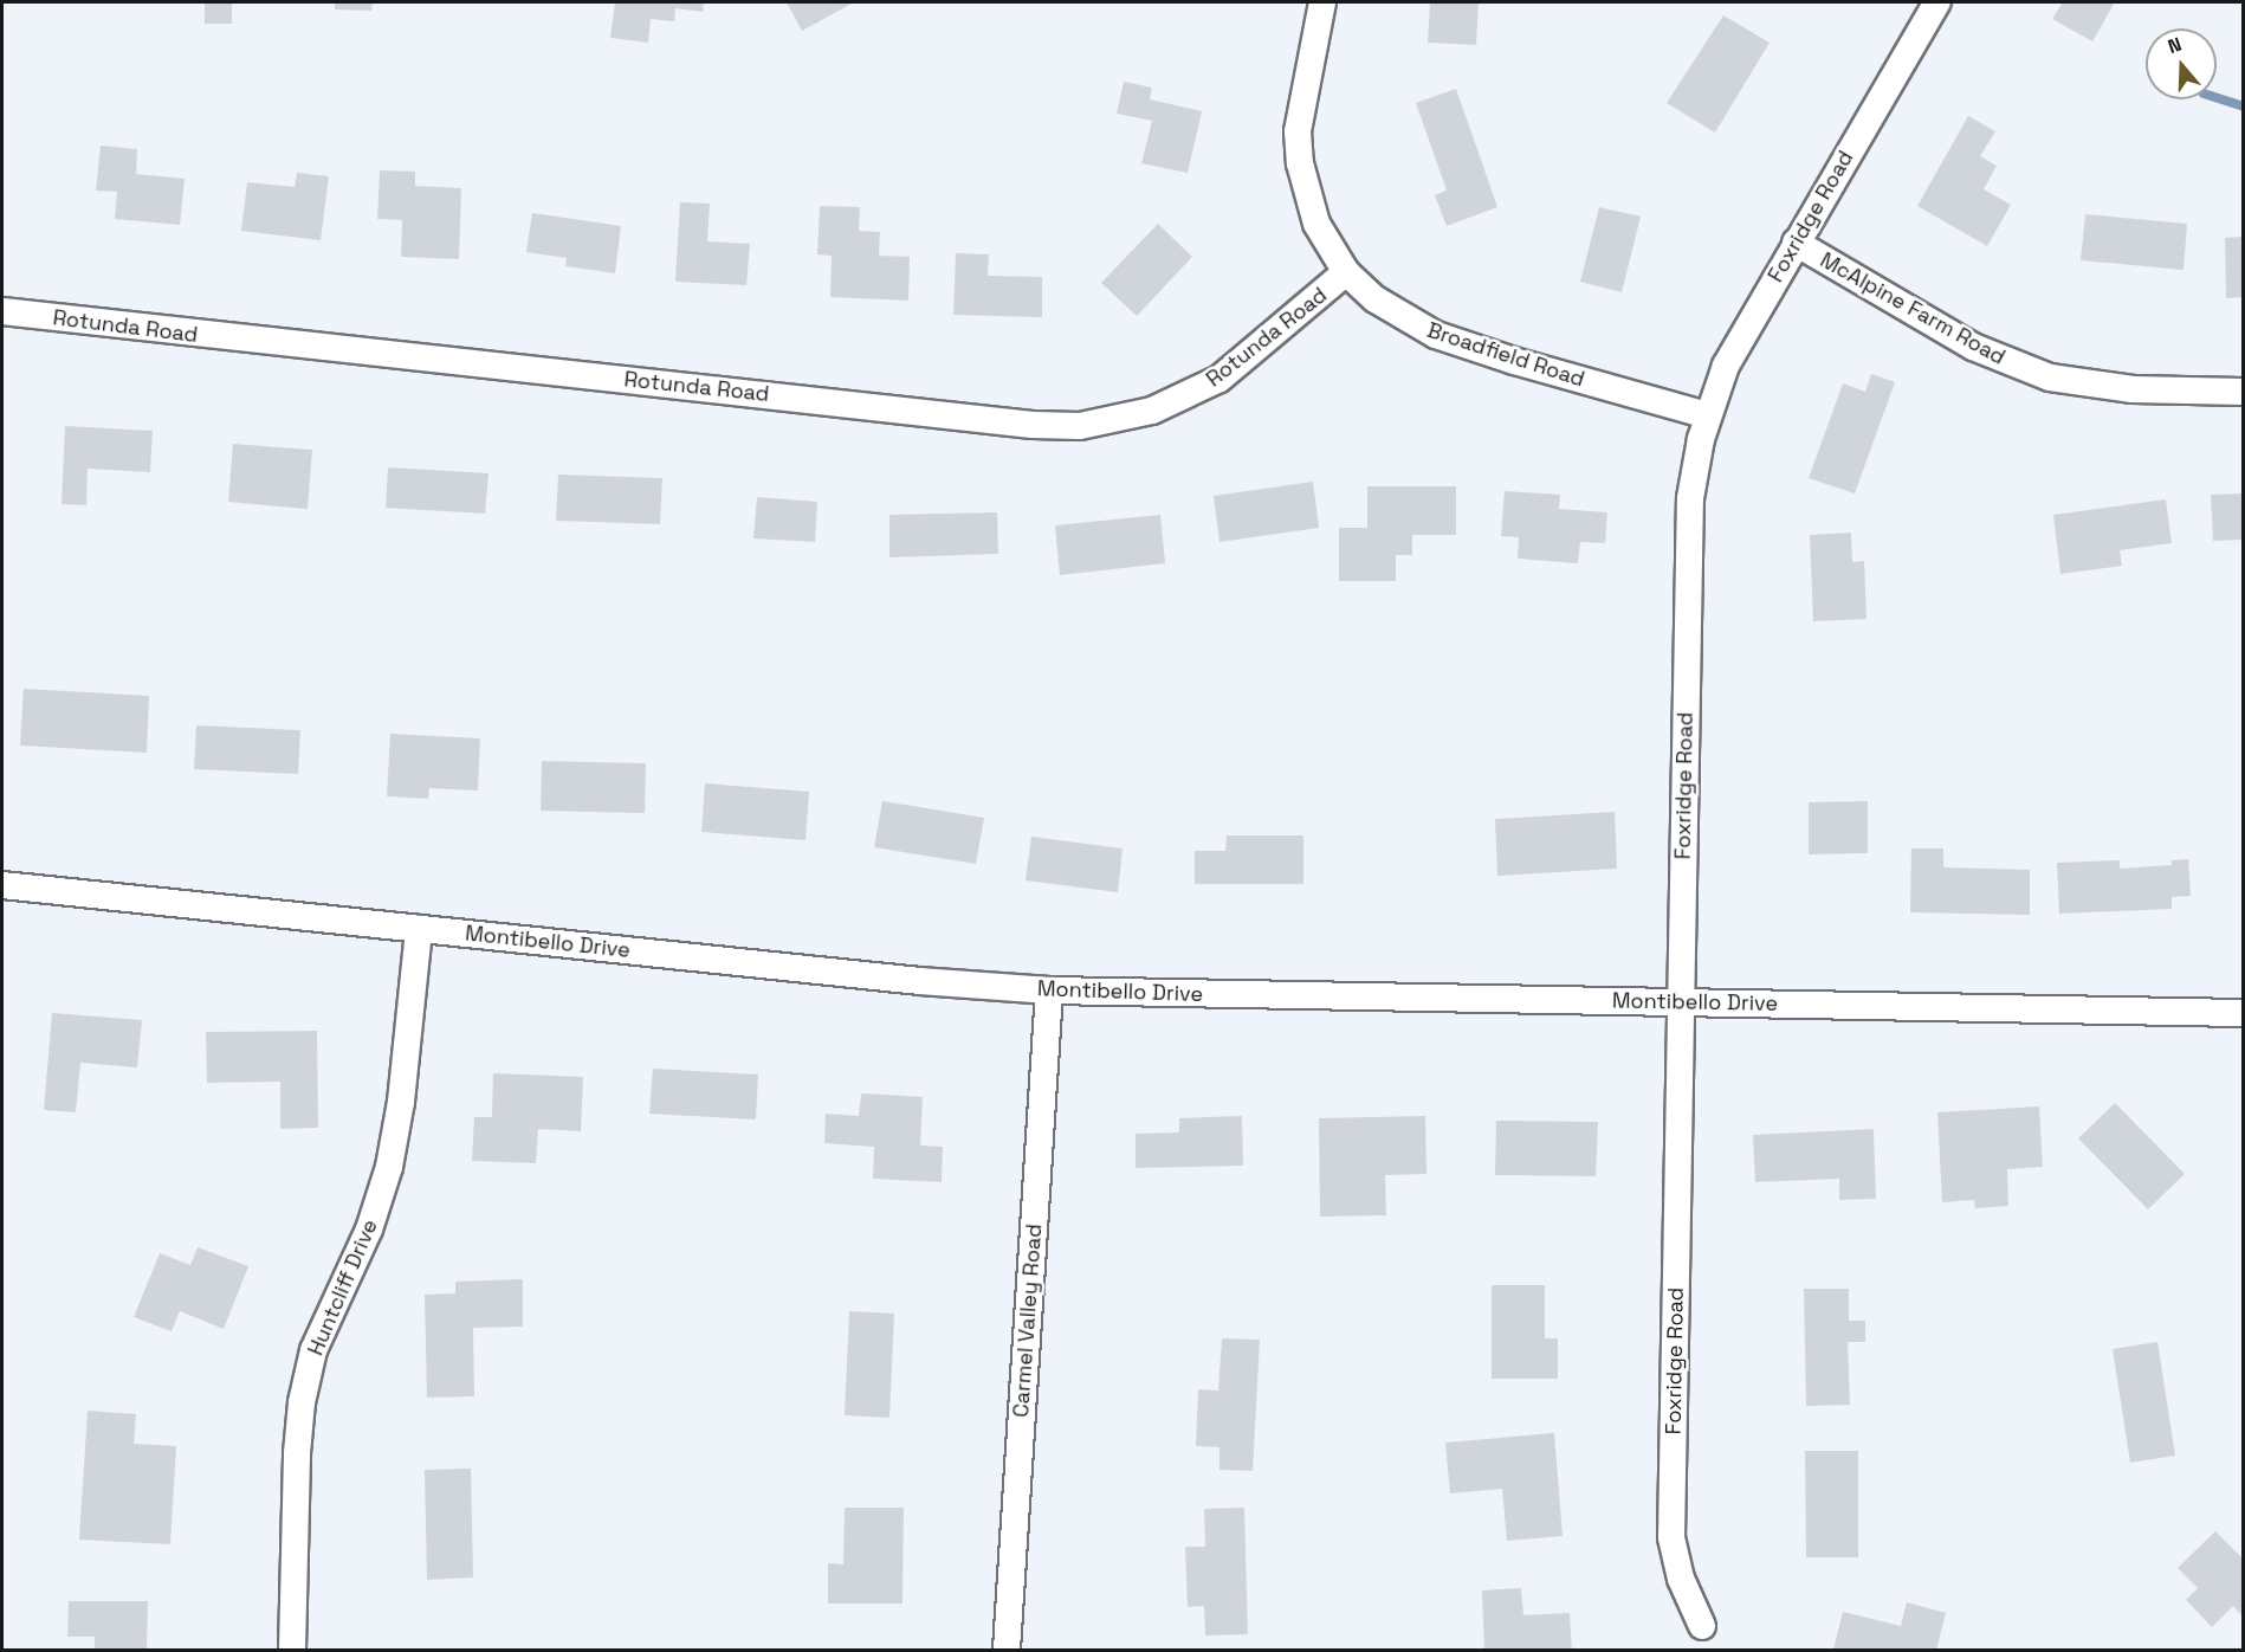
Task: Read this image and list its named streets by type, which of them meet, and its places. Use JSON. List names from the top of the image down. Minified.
{"streets":{"street":["Foxridge Road","McAlpine Farm Road","Rotunda Road","Broadfield Road","Montibello Drive","Huntcliff Drive","Carmel Valley Road"]},"crossings":[["Foxridge Road","McAlpine Farm Road"],["Foxridge Road","Broadfield Road"],["Foxridge Road","Montibello Drive"],["Rotunda Road","Broadfield Road"],["Montibello Drive","Huntcliff Drive"],["Montibello Drive","Carmel Valley Road"]],"north":"top"}
